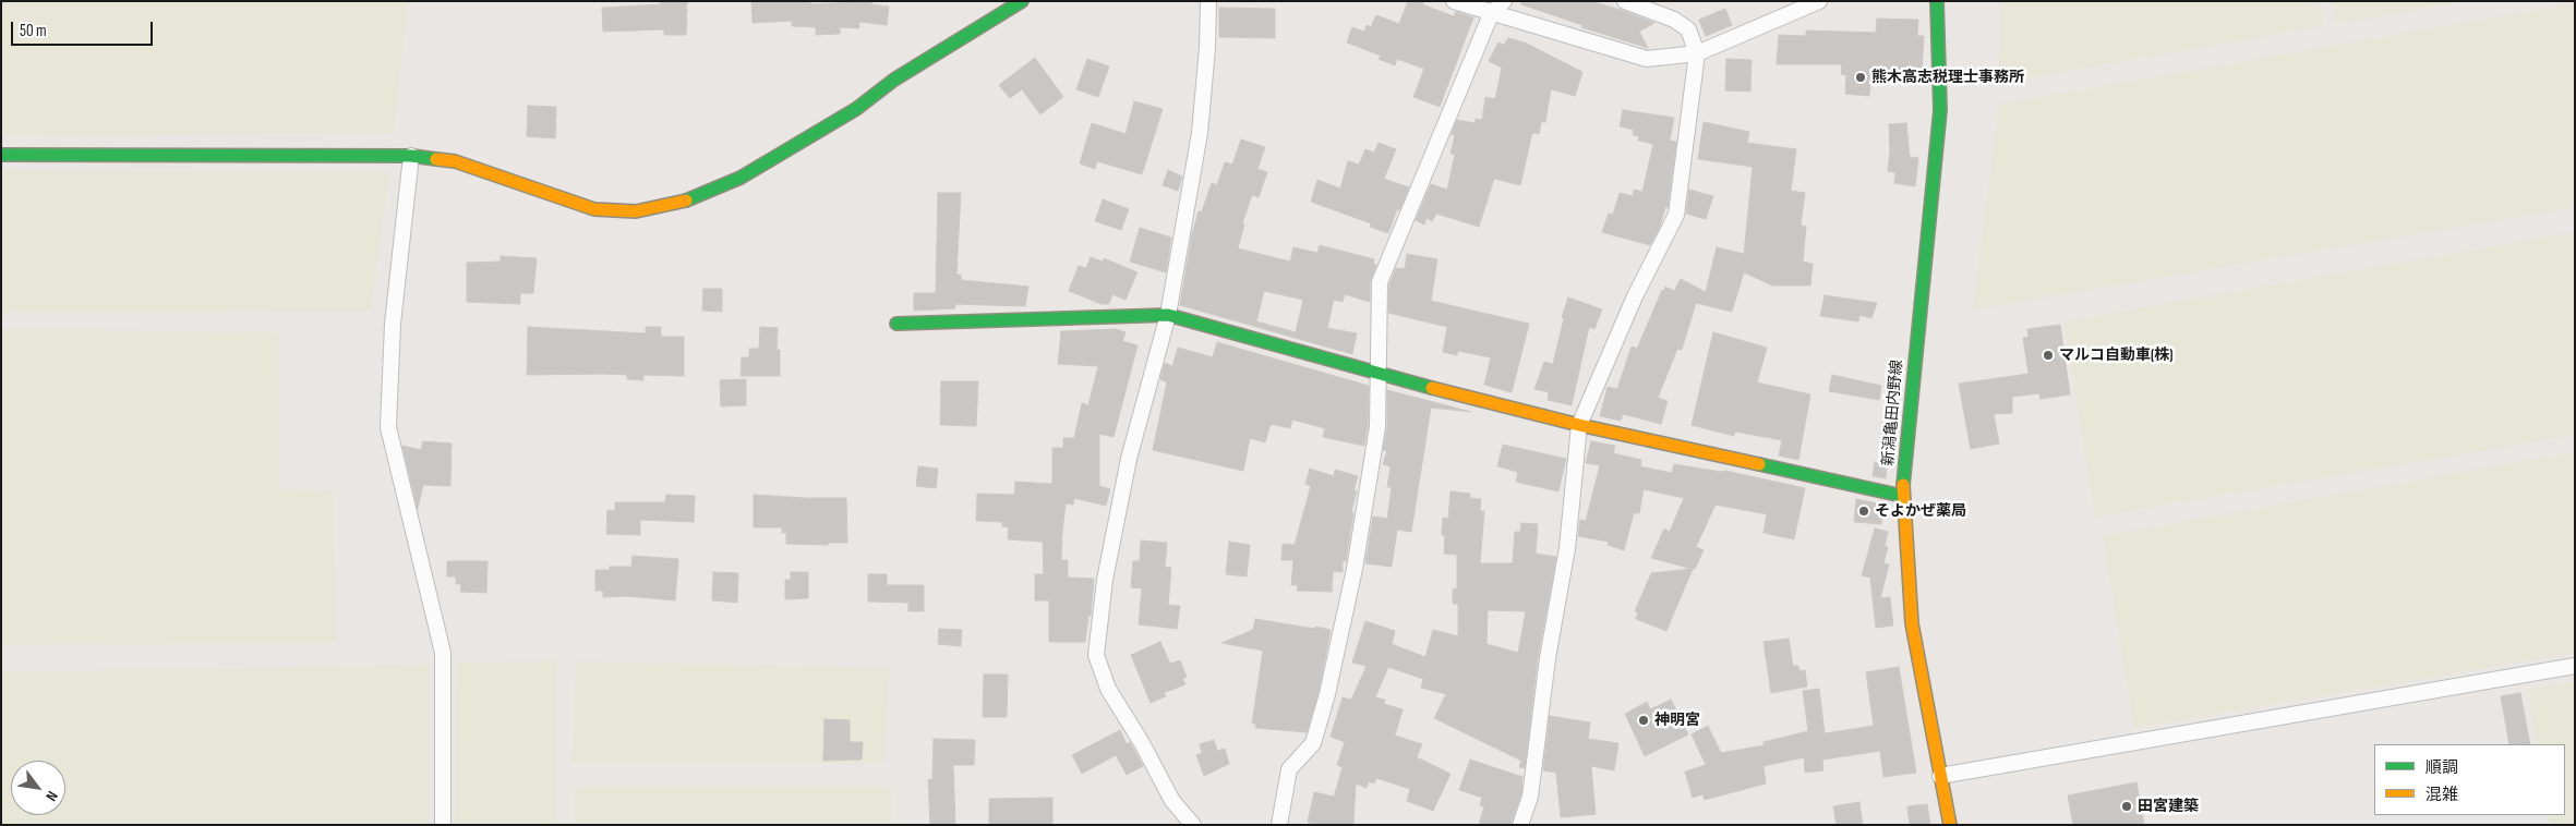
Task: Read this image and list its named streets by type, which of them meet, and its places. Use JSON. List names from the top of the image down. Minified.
{"streets":{"street":["新潟亀田内野線"]},"places":["熊木高志税理士事務所","マルコ自動車(株)","そよかぜ薬局","神明宮","田宮建築"],"legend":["順調","混雑"],"scale_bar":"50 m","north":"bottom right"}
